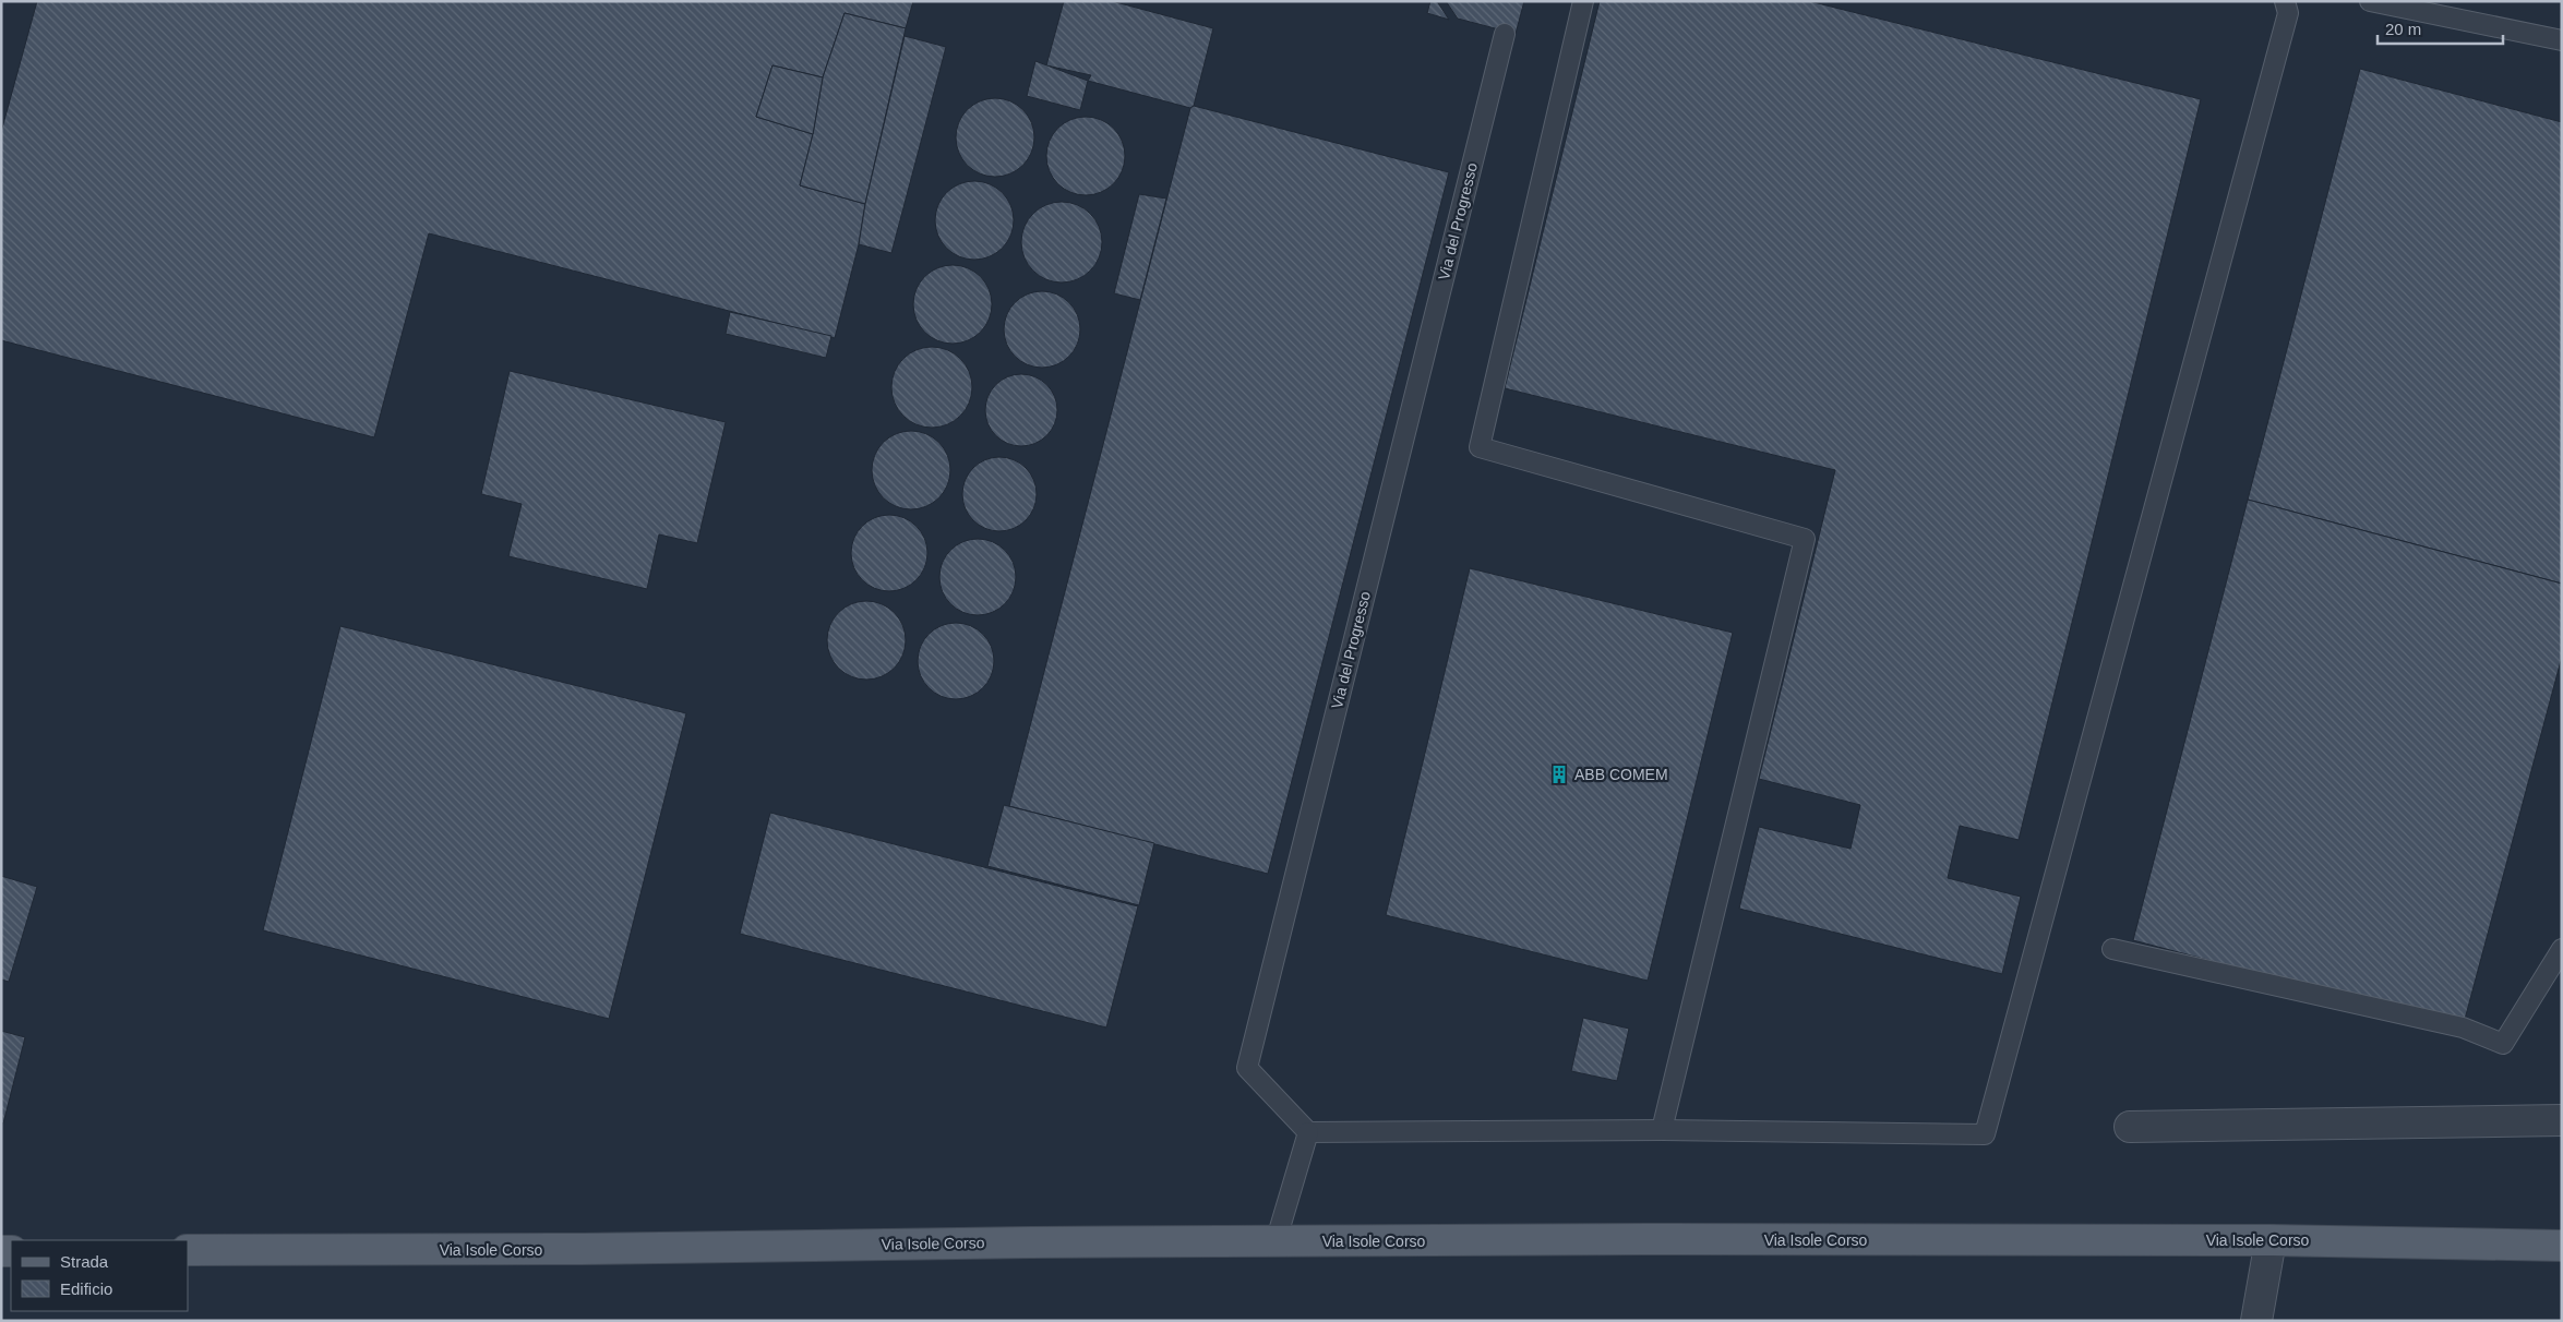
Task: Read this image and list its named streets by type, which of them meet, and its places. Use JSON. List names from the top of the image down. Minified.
{"streets":{"main road":["Via Isole Corso"],"lane":["Via del Progresso"]},"places":{"building":["ABB COMEM"]},"legend":["Strada","Edificio"],"scale_bar":"20 m"}
